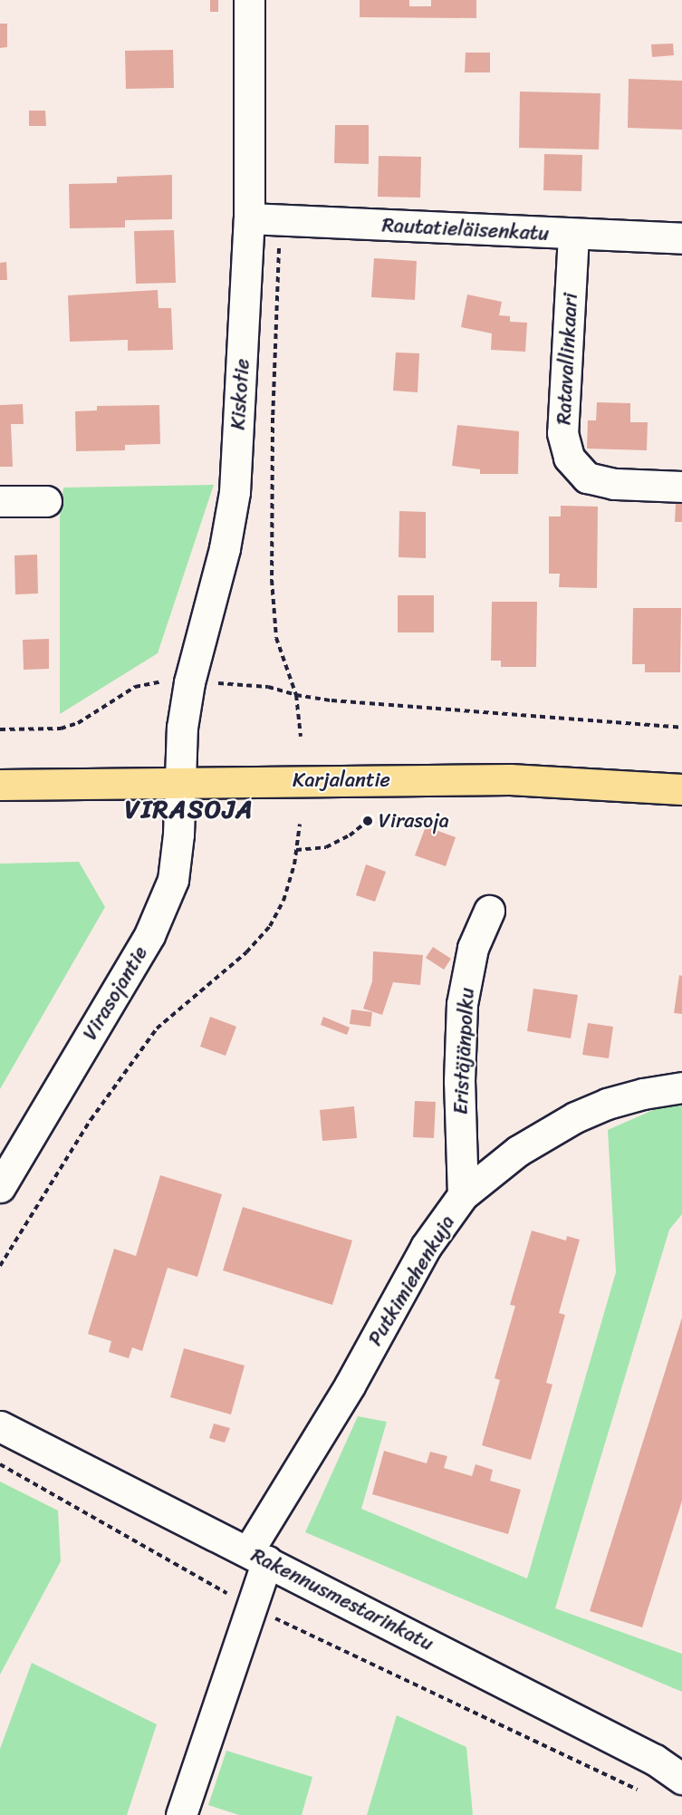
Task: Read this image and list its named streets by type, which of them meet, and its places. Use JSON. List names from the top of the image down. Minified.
{"streets":{"main road":["Karjalantie"],"street":["Rautatieläisenkatu","Ratavallinkaari","Kiskotie","Virasojantie","Eristäjänpolku","Putkimiehenkuja","Rakennusmestarinkatu"]},"crossings":[["Rautatieläisenkatu","Ratavallinkaari"],["Rautatieläisenkatu","Kiskotie"],["Kiskotie","Karjalantie"],["Kiskotie","Virasojantie"],["Karjalantie","Virasojantie"],["Eristäjänpolku","Putkimiehenkuja"],["Putkimiehenkuja","Rakennusmestarinkatu"]],"districts":["VIRASOJA"],"places":["Virasoja"]}
